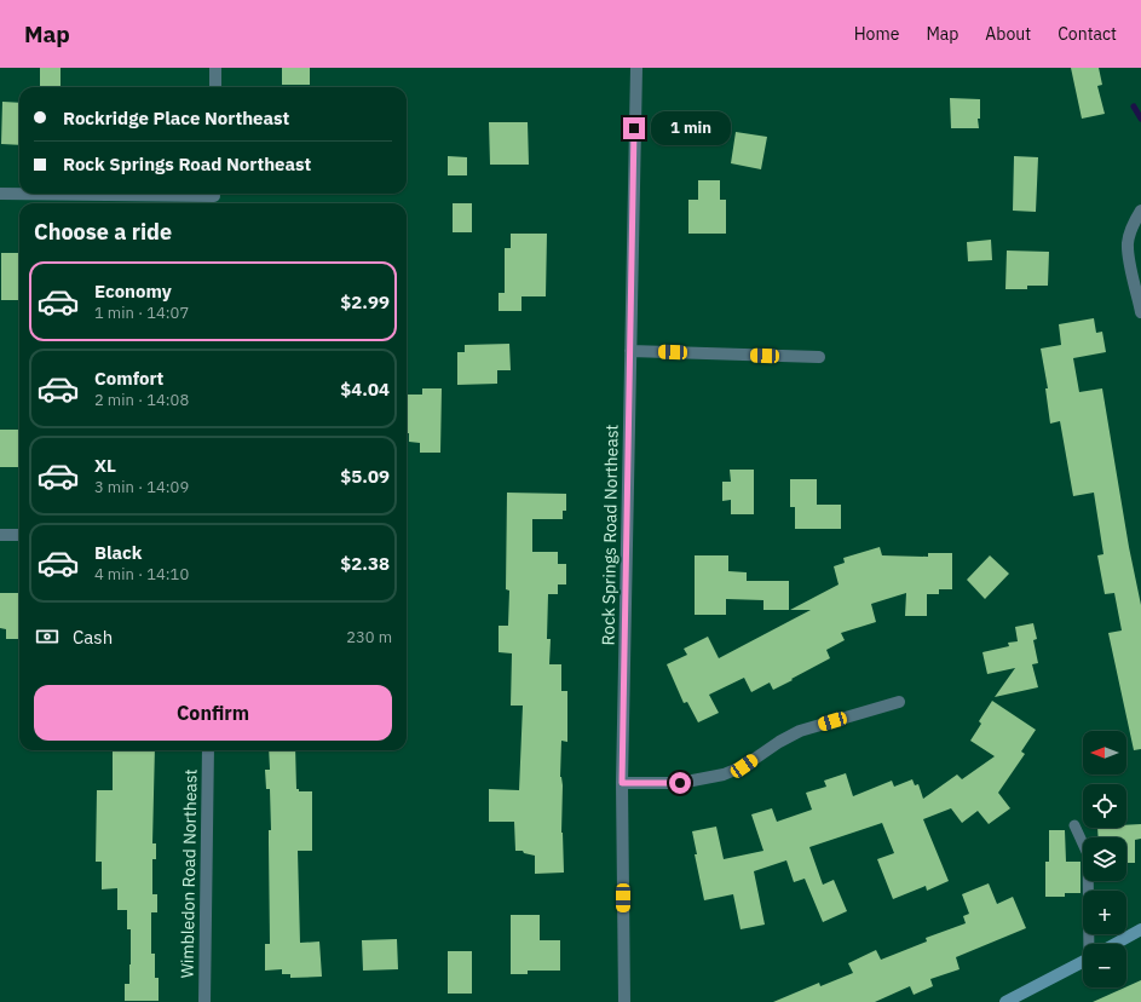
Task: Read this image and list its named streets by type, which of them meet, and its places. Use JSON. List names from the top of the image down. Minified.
{"streets":{"street":["Rock Springs Road Northeast","Wimbledon Road Northeast"]},"north":"left","page":{"header":"Map","nav":["Home","Map","About","Contact"],"banner":["Rockridge Place Northeast","Rock Springs Road Northeast"],"bubble":"1 min","heading":"Choose a ride","list":[{"name":"Economy","note":"1 min · 14:07","value":"$2.99"},{"name":"Comfort","note":"2 min · 14:08","value":"$4.04"},{"name":"XL","note":"3 min · 14:09","value":"$5.09"},{"name":"Black","note":"4 min · 14:10","value":"$2.38"}],"pay":["Cash","230 m"],"buttons":"Confirm","map_buttons":["+","−"]}}
